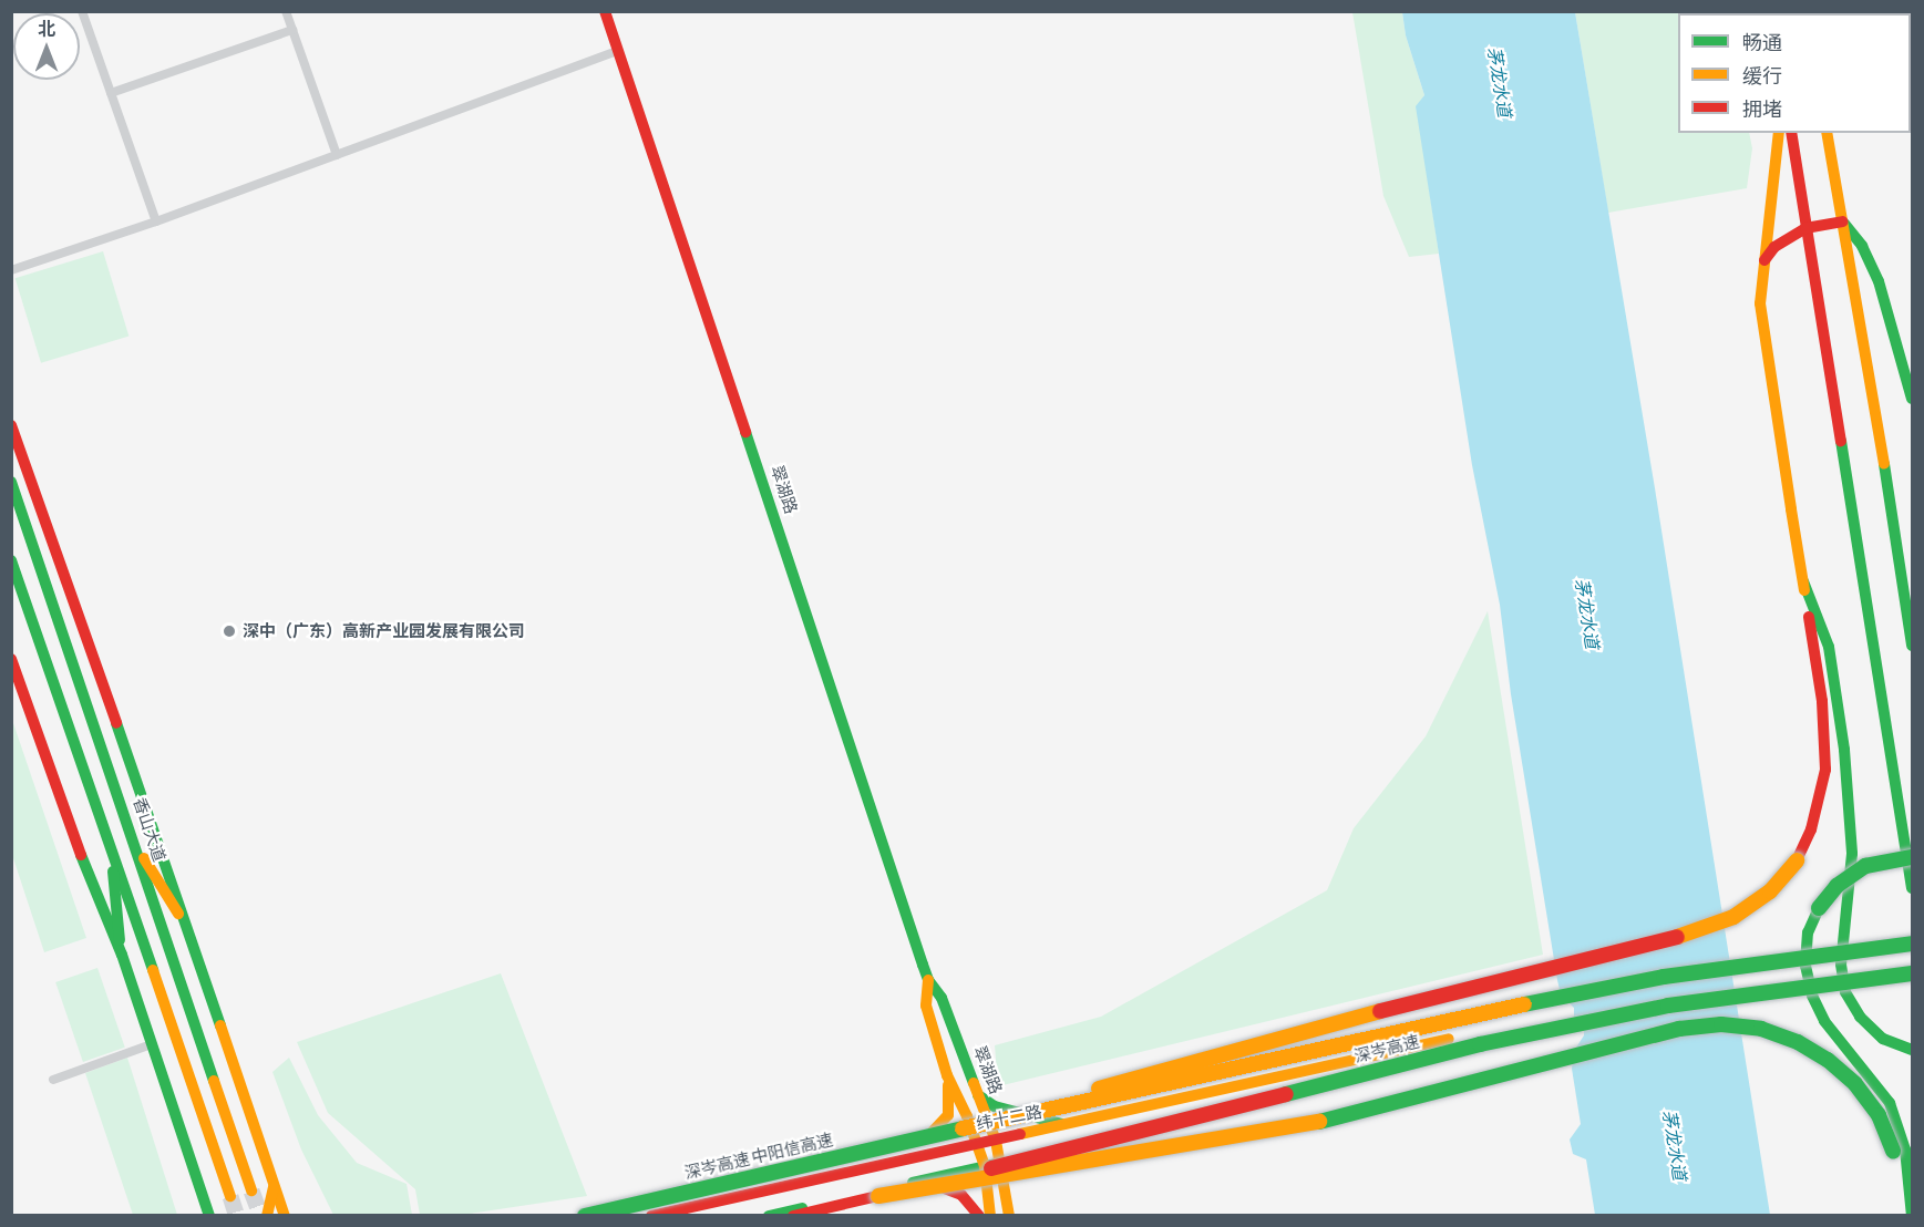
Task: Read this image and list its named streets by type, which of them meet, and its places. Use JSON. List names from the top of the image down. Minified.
{"streets":{"main road":["翠湖路","香山大道","深岑高速","纬十二路","深岑高速 中阳信高速"]},"crossings":[["翠湖路","纬十二路"],["深岑高速","深岑高速 中阳信高速"]],"water":["茅龙水道"],"places":["深中（广东）高新产业园发展有限公司"],"legend":["畅通","缓行","拥堵"],"north":"top"}
